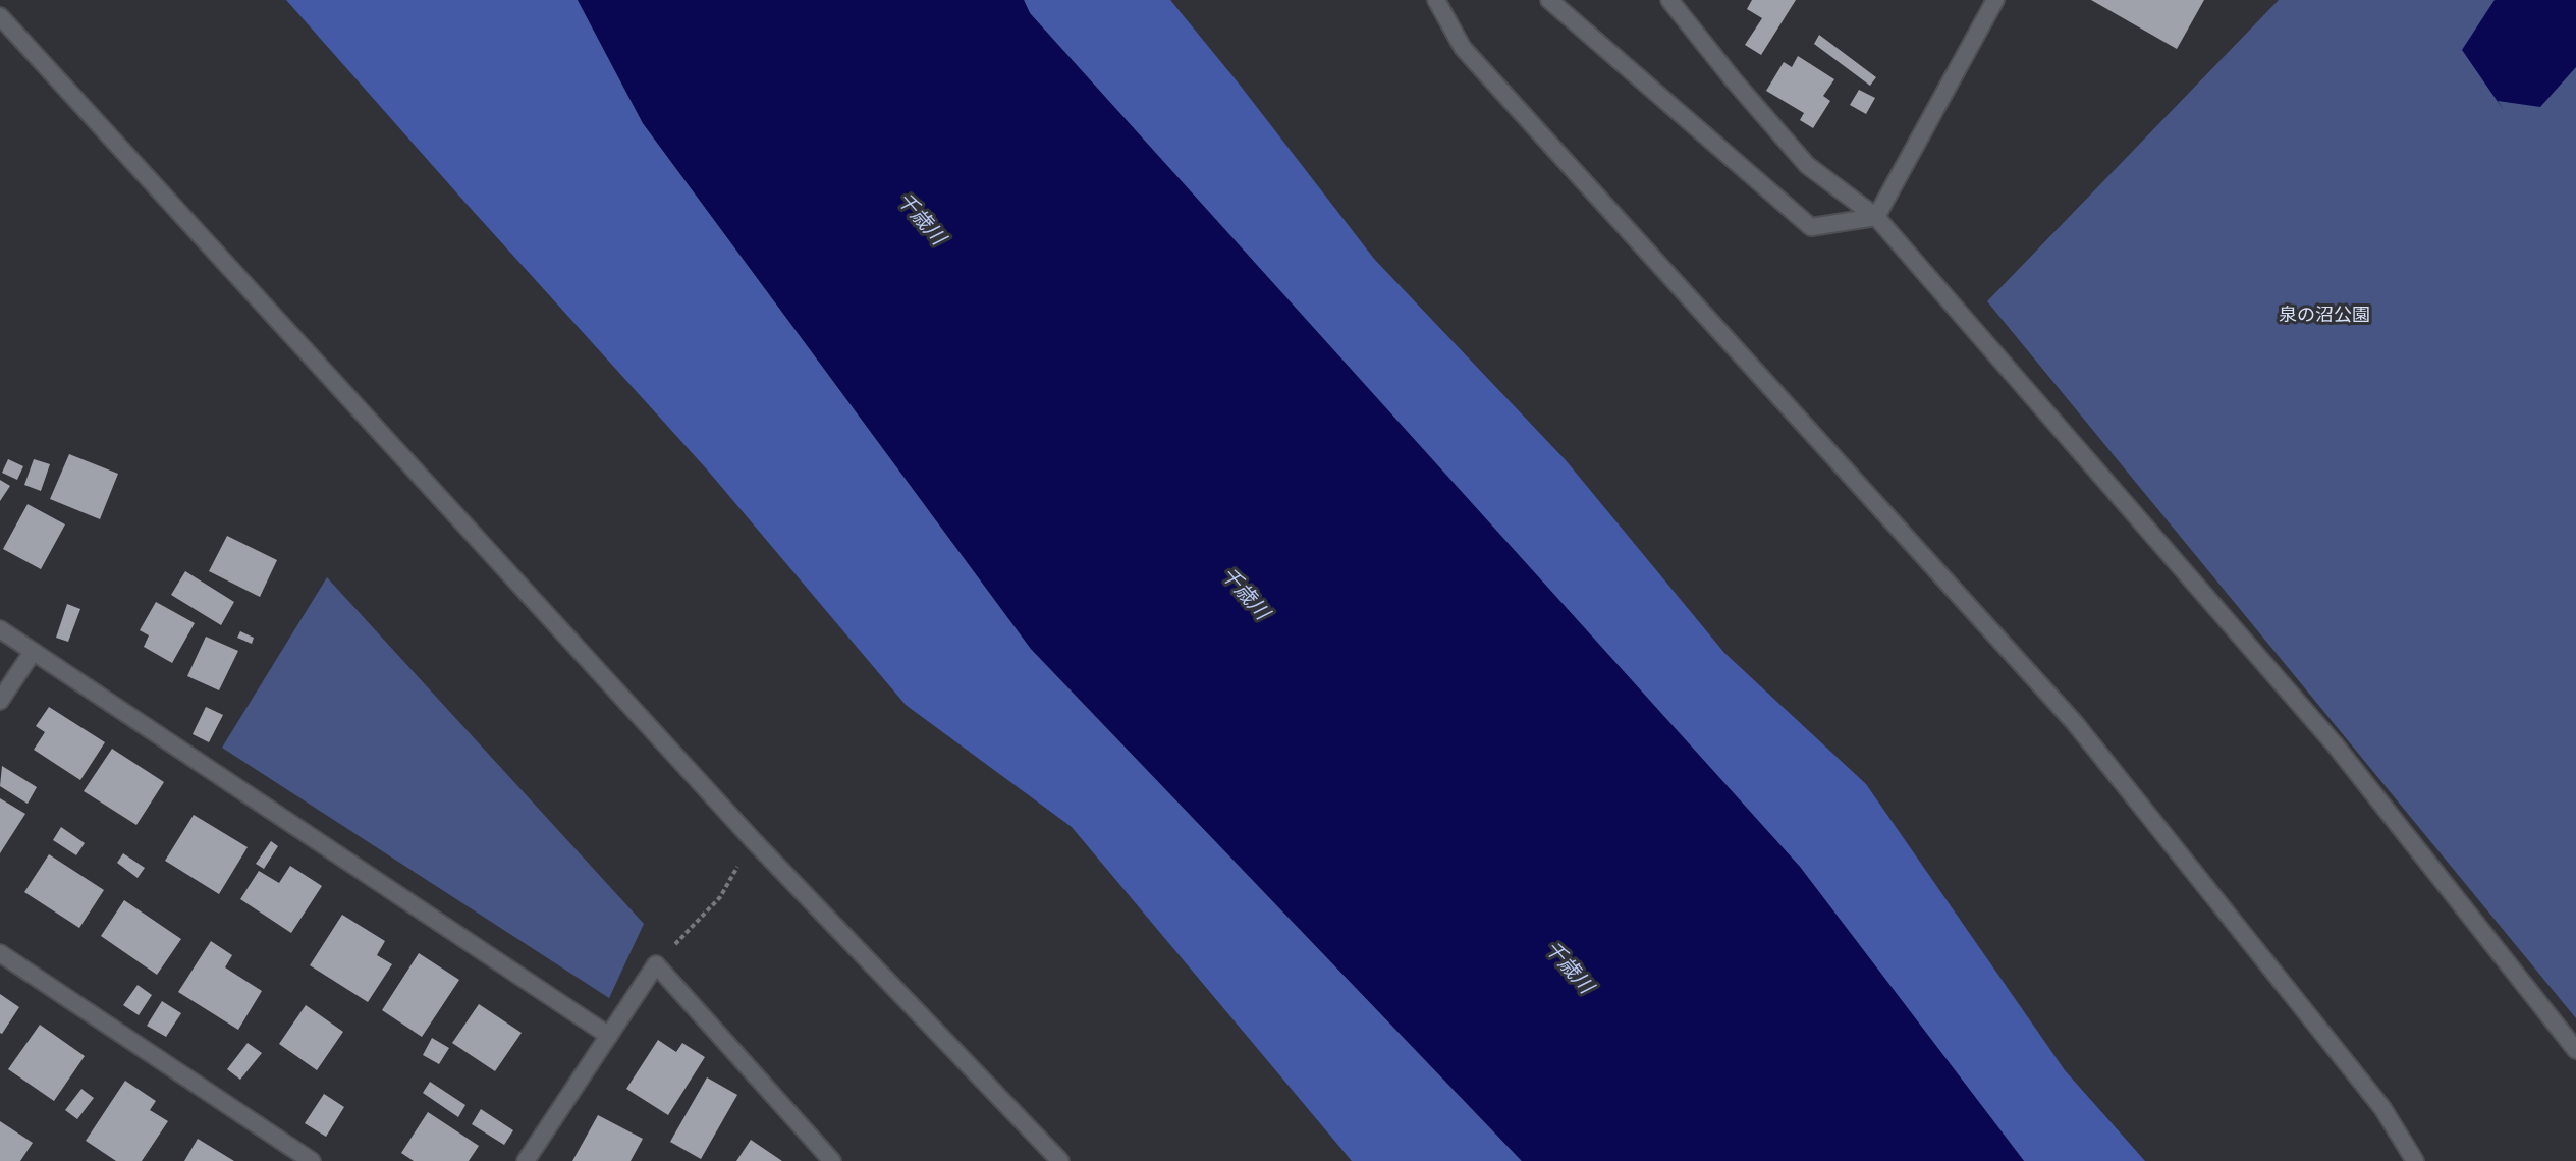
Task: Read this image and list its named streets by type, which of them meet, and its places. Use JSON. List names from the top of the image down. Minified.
{"water":["千歳川"],"parks":["泉の沼公園"]}
